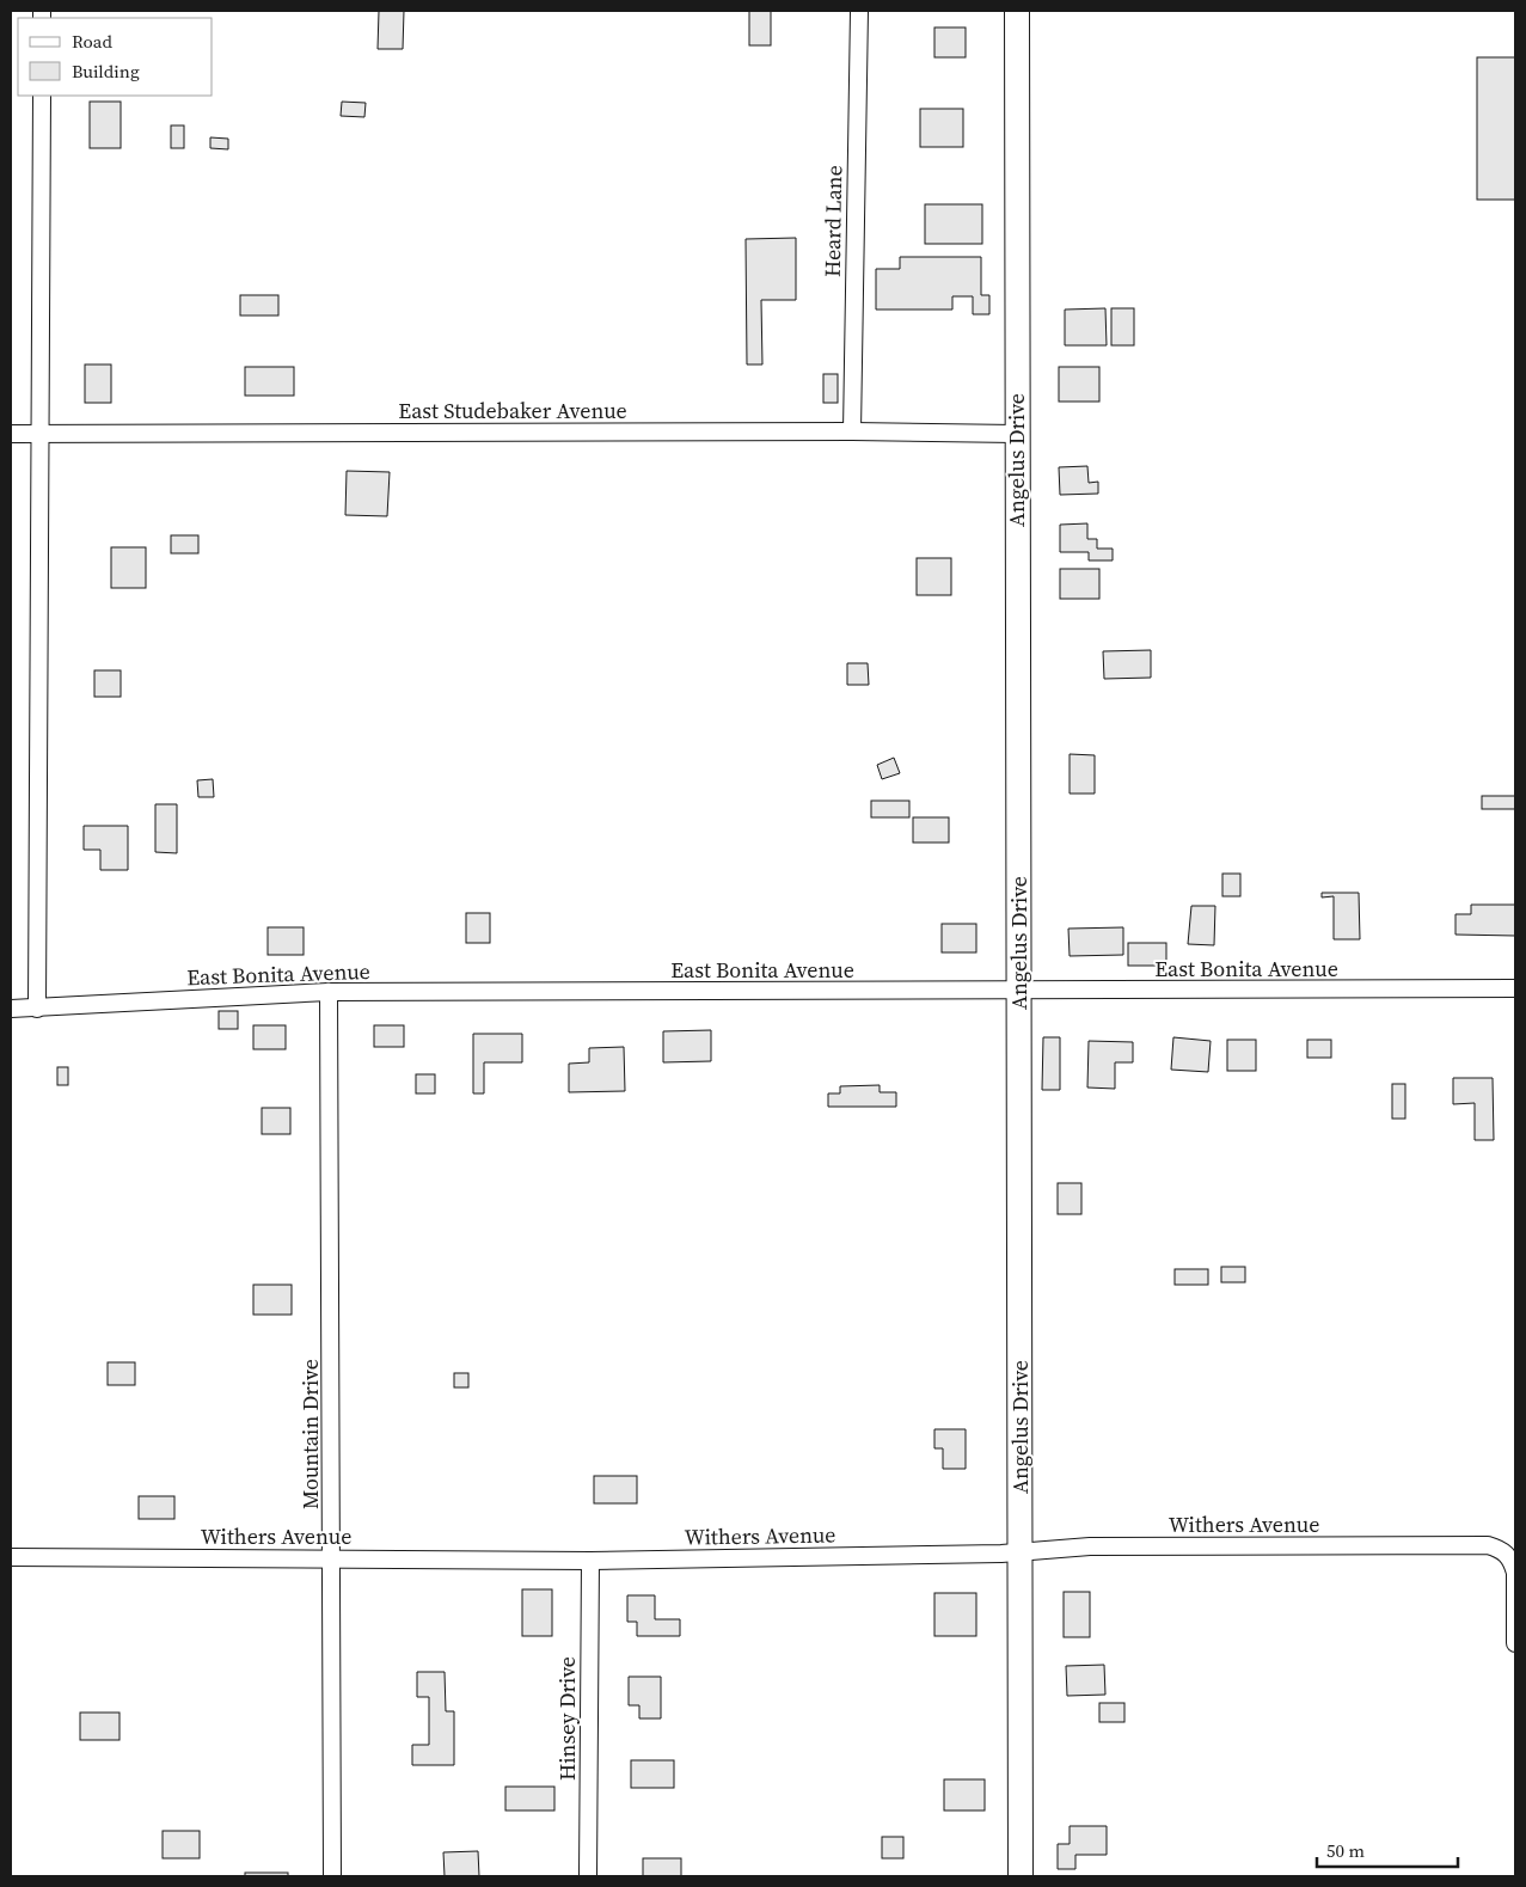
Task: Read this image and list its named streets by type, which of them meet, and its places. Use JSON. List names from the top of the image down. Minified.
{"streets":{"street":["Heard Lane","East Studebaker Avenue","Angelus Drive","East Bonita Avenue","Mountain Drive","Withers Avenue","Hinsey Drive"]},"crossings":[["Heard Lane","East Studebaker Avenue"],["East Studebaker Avenue","Angelus Drive"],["Angelus Drive","East Bonita Avenue"],["Angelus Drive","Withers Avenue"],["East Bonita Avenue","Mountain Drive"],["Mountain Drive","Withers Avenue"],["Withers Avenue","Hinsey Drive"]],"legend":["Road","Building"],"scale_bar":"50 m"}
